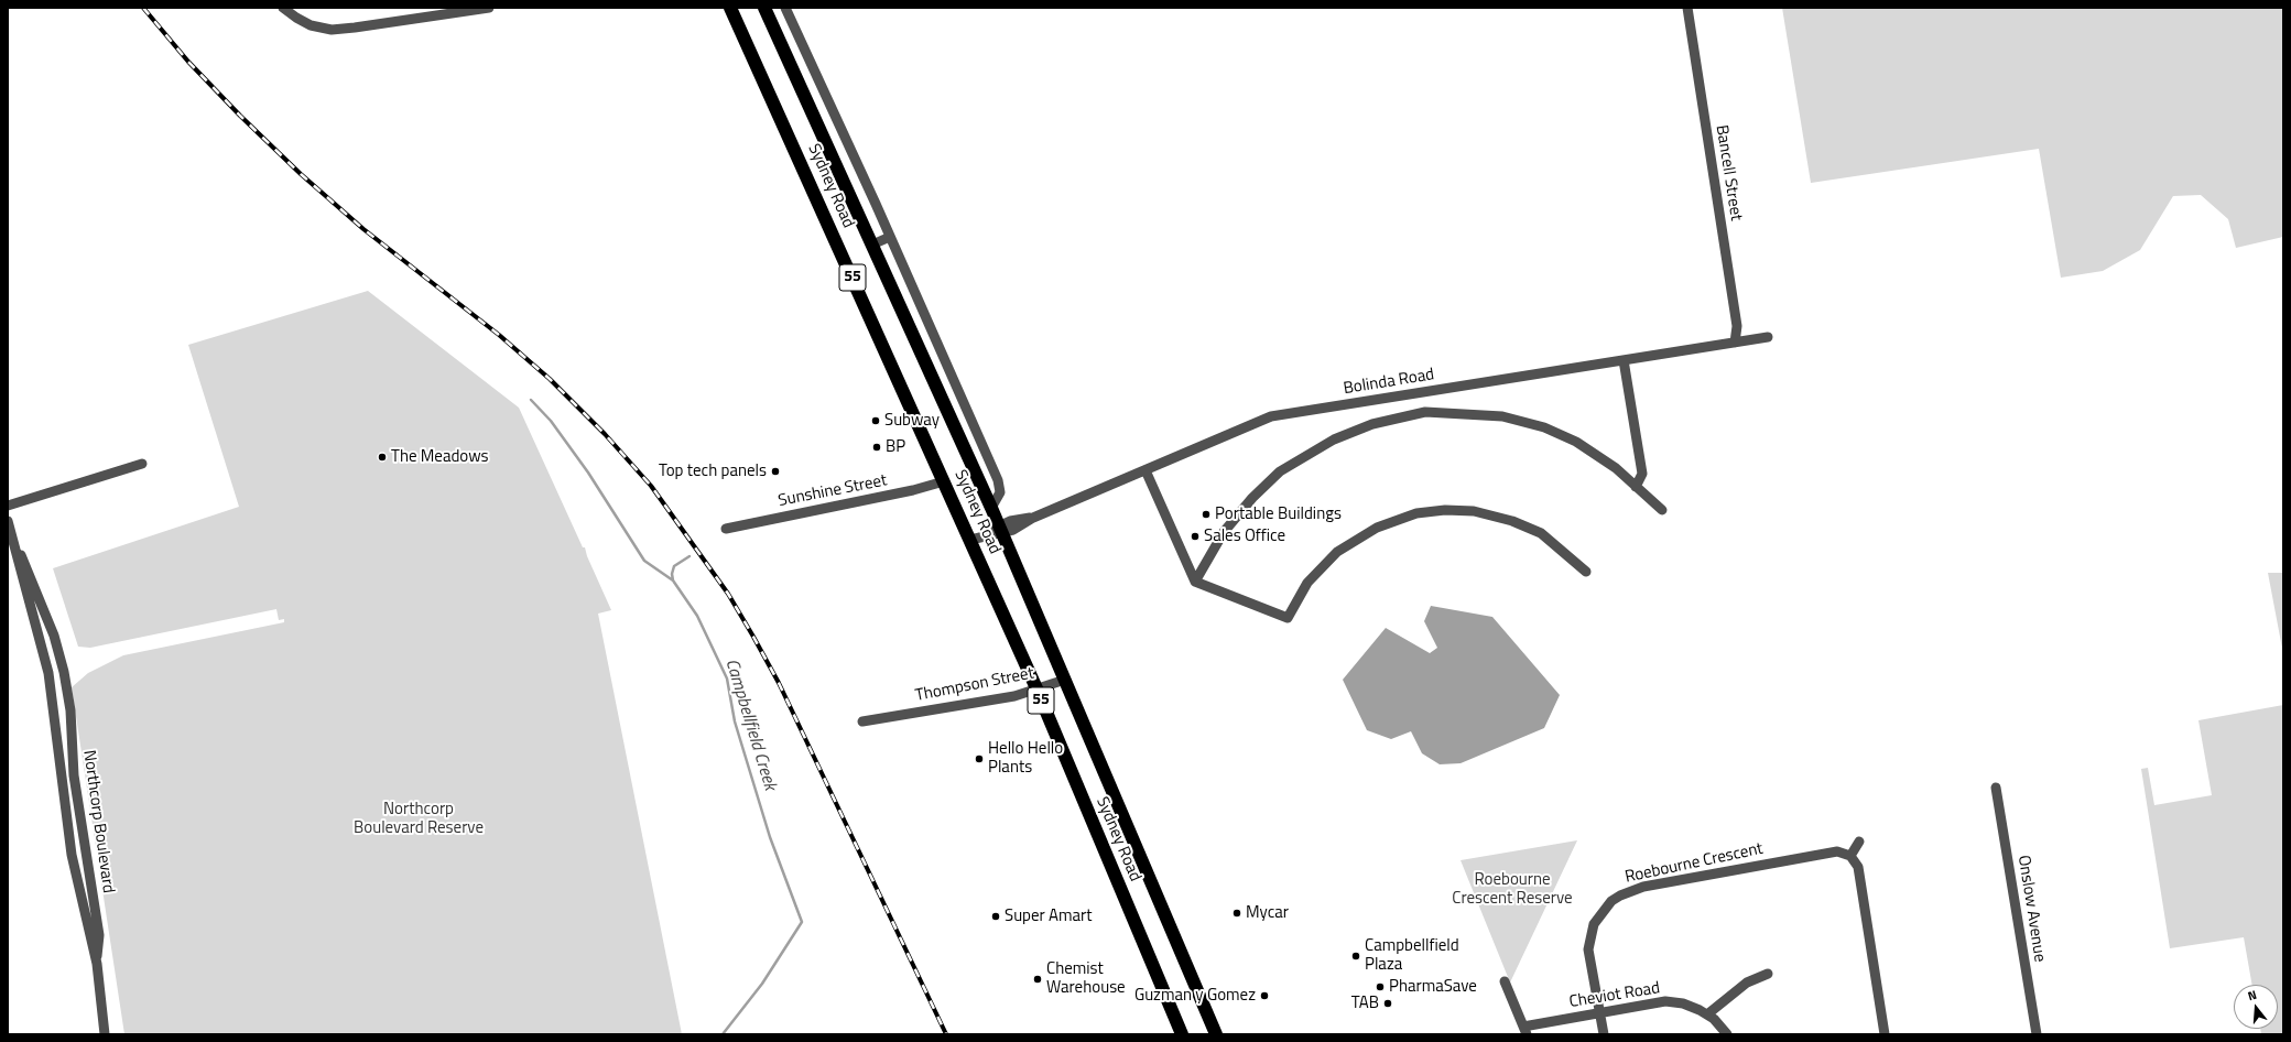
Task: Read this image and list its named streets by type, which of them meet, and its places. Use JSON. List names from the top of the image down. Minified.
{"streets":{"highway":["Sydney Road","55"],"street":["Bancell Street","Bolinda Road","Sunshine Street","Thompson Street","Northcorp Boulevard","Roebourne Crescent","Onslow Avenue","Cheviot Road"]},"crossings":[["Bancell Street","Bolinda Road"],["Sydney Road","Bolinda Road"],["Sydney Road","Sunshine Street"],["Sydney Road","Thompson Street"],["Roebourne Crescent","Cheviot Road"]],"water":["Campbellfield Creek"],"parks":["Northcorp Boulevard Reserve","Roebourne Crescent Reserve"],"places":["Subway","BP","The Meadows","Top tech panels","Portable Buildings","Sales Office","Hello Hello Plants","Mycar","Super Amart","Campbellfield Plaza","Chemist Warehouse","PharmaSave","Guzman y Gomez","TAB"],"north":"top"}
